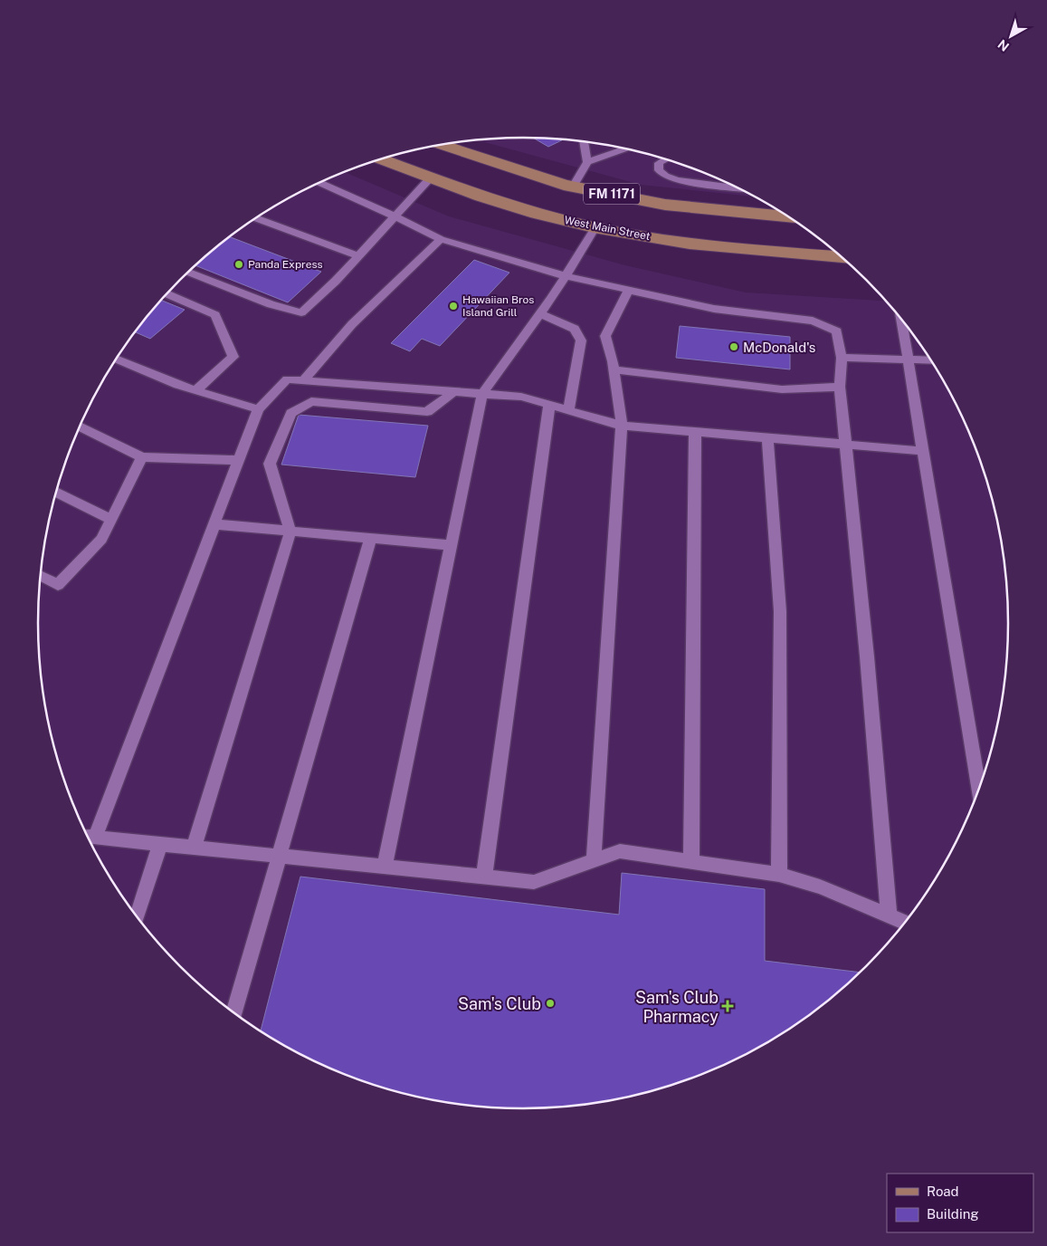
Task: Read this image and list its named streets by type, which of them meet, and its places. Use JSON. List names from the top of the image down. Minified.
{"streets":{"main road":["FM 1171","West Main Street"]},"places":{"other":["Panda Express","Hawaiian Bros Island Grill","McDonald's","Sam's Club"],"health":["Sam's Club Pharmacy"]},"legend":["Road","Building"],"north":"bottom left"}
